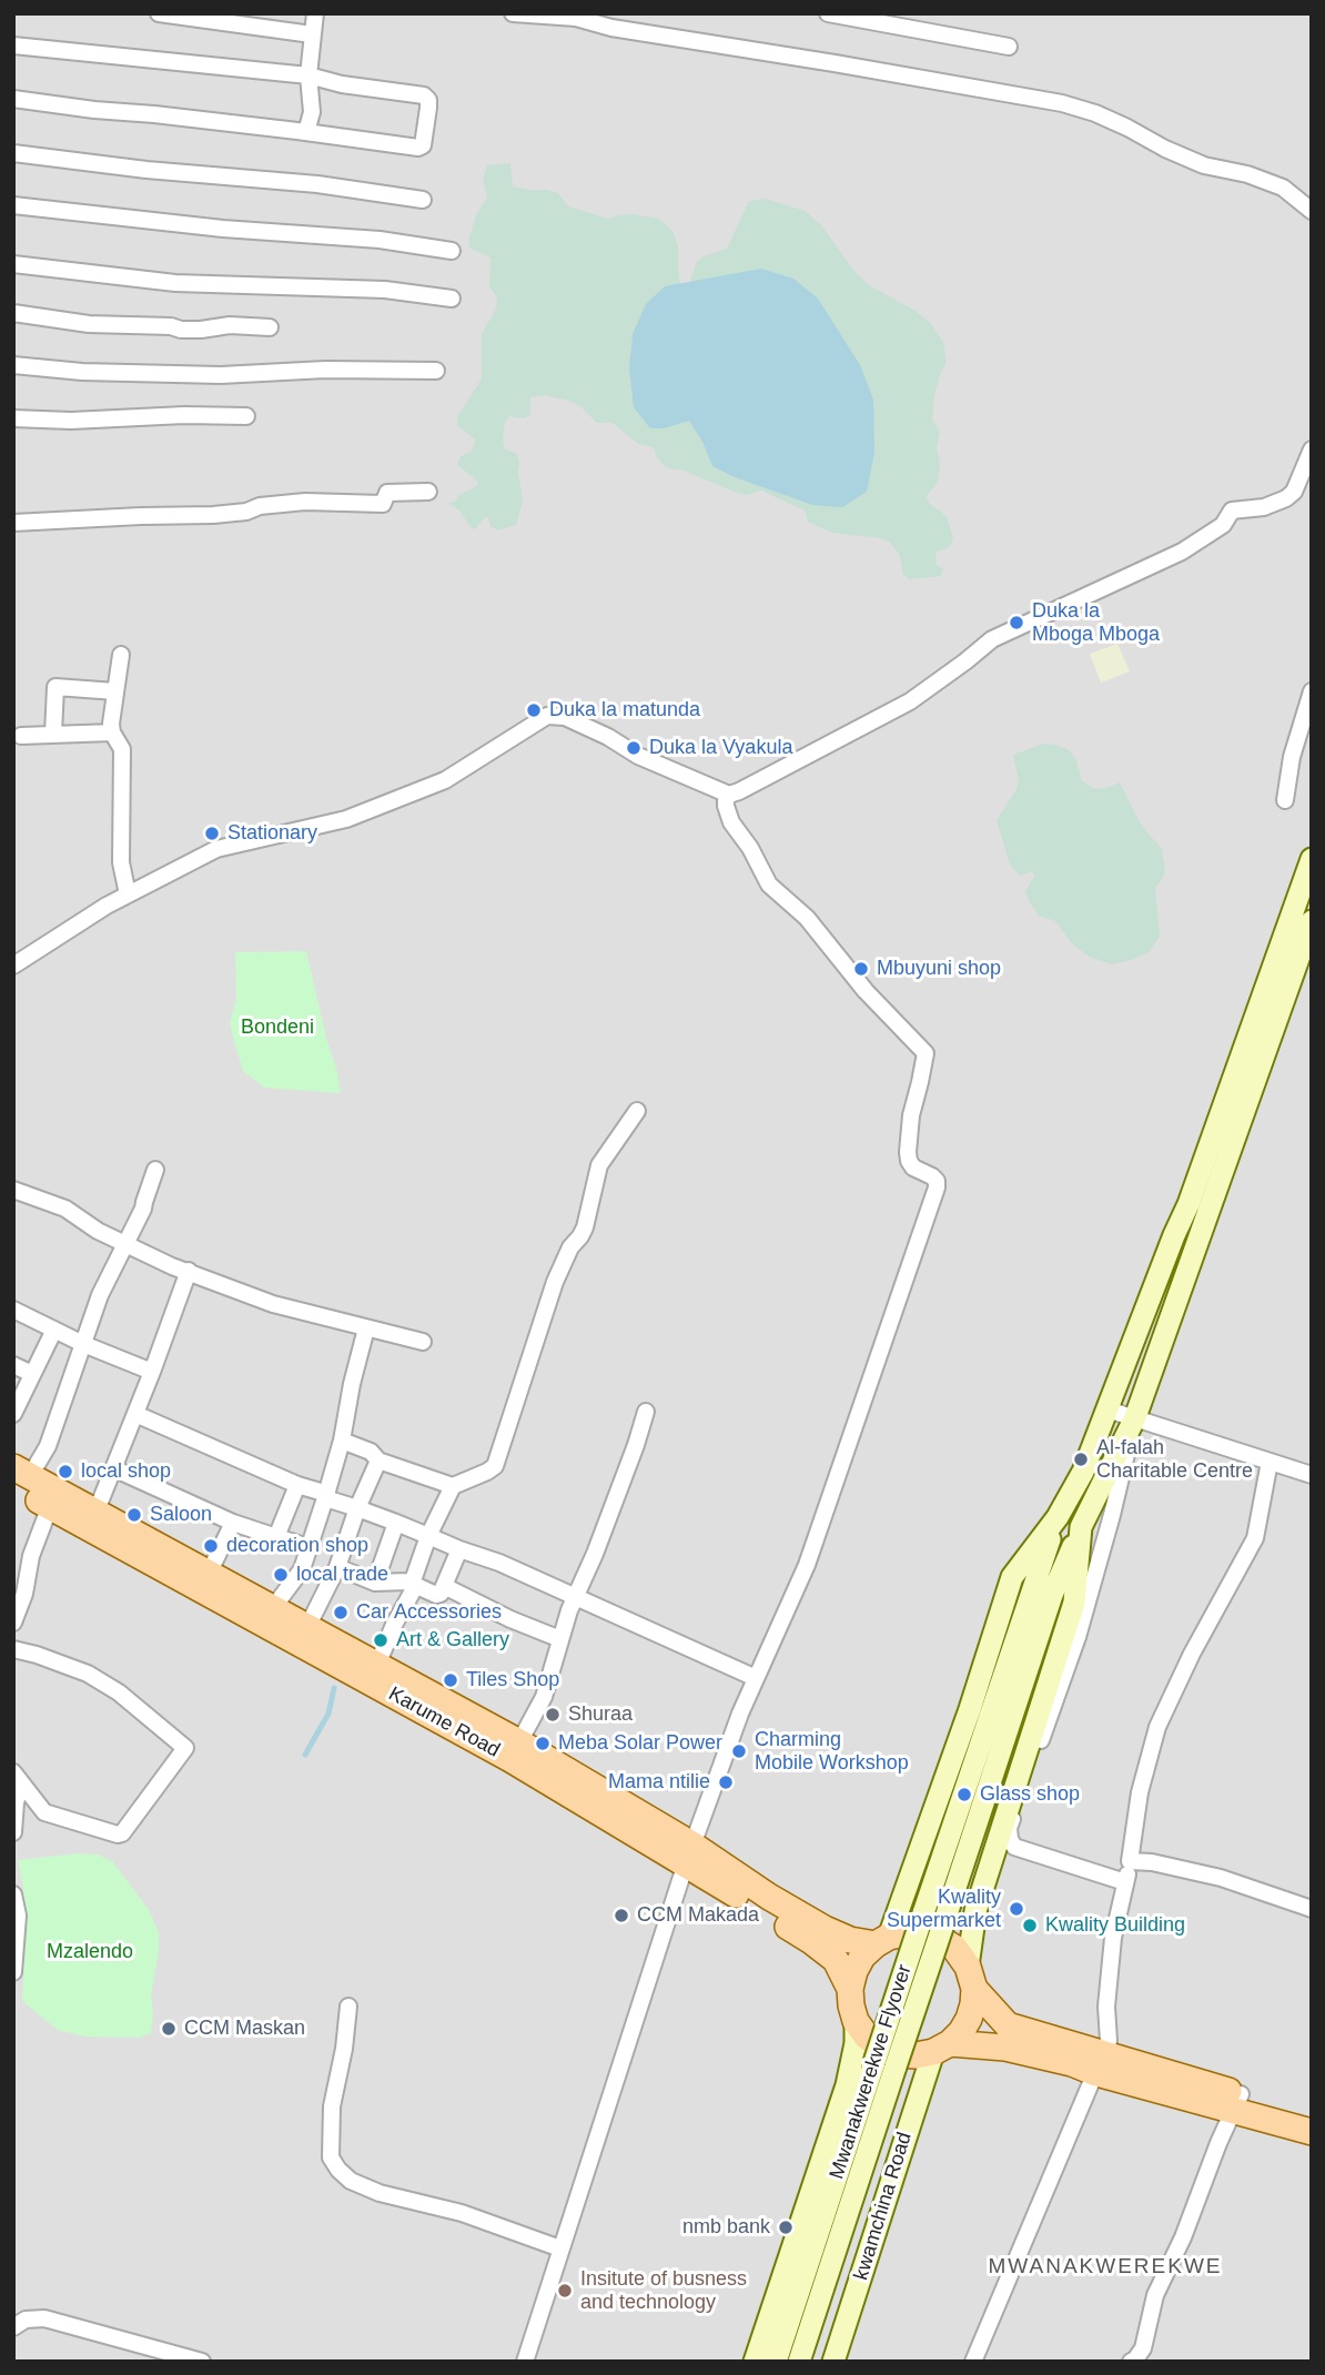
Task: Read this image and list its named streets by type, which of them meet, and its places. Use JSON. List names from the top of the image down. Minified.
{"streets":{"main road":["Karume Road","Mwanakwerekwe Flyover","kwamchina Road"]},"crossings":[["Karume Road","kwamchina Road"]],"districts":["MWANAKWEREKWE"],"parks":["Bondeni","Mzalendo"],"places":["Duka la Mboga Mboga","Duka la matunda","Duka la Vyakula","Stationary","Mbuyuni shop","Al-falah Charitable Centre","local shop","Saloon","decoration shop","local trade","Car Accessories","Art & Gallery","Tiles Shop","Shuraa","Meba Solar Power","Charming Mobile Workshop","Mama ntilie","Glass shop","Kwality Supermarket","CCM Makada","Kwality Building","CCM Maskan","nmb bank","Insitute of busness and technology"]}
